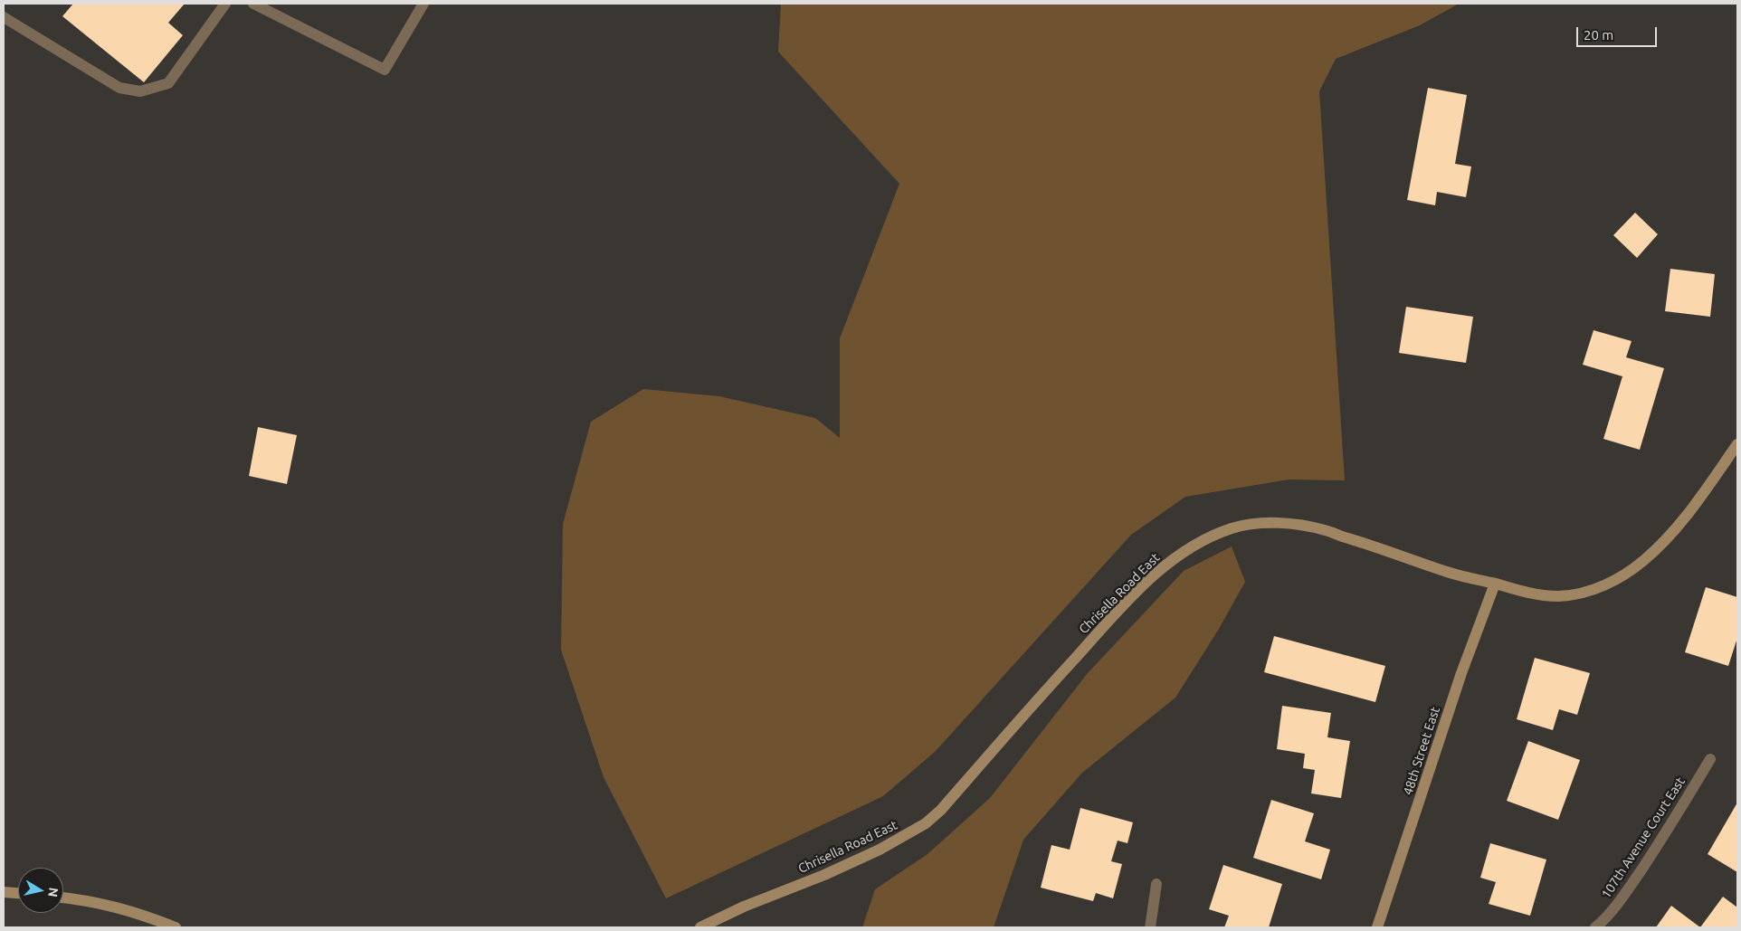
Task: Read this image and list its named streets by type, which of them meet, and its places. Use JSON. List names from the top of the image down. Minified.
{"streets":{"street":["Chrisella Road East","48th Street East","107th Avenue Court East"]},"crossings":[["Chrisella Road East","48th Street East"]],"scale_bar":"20 m","north":"right"}
